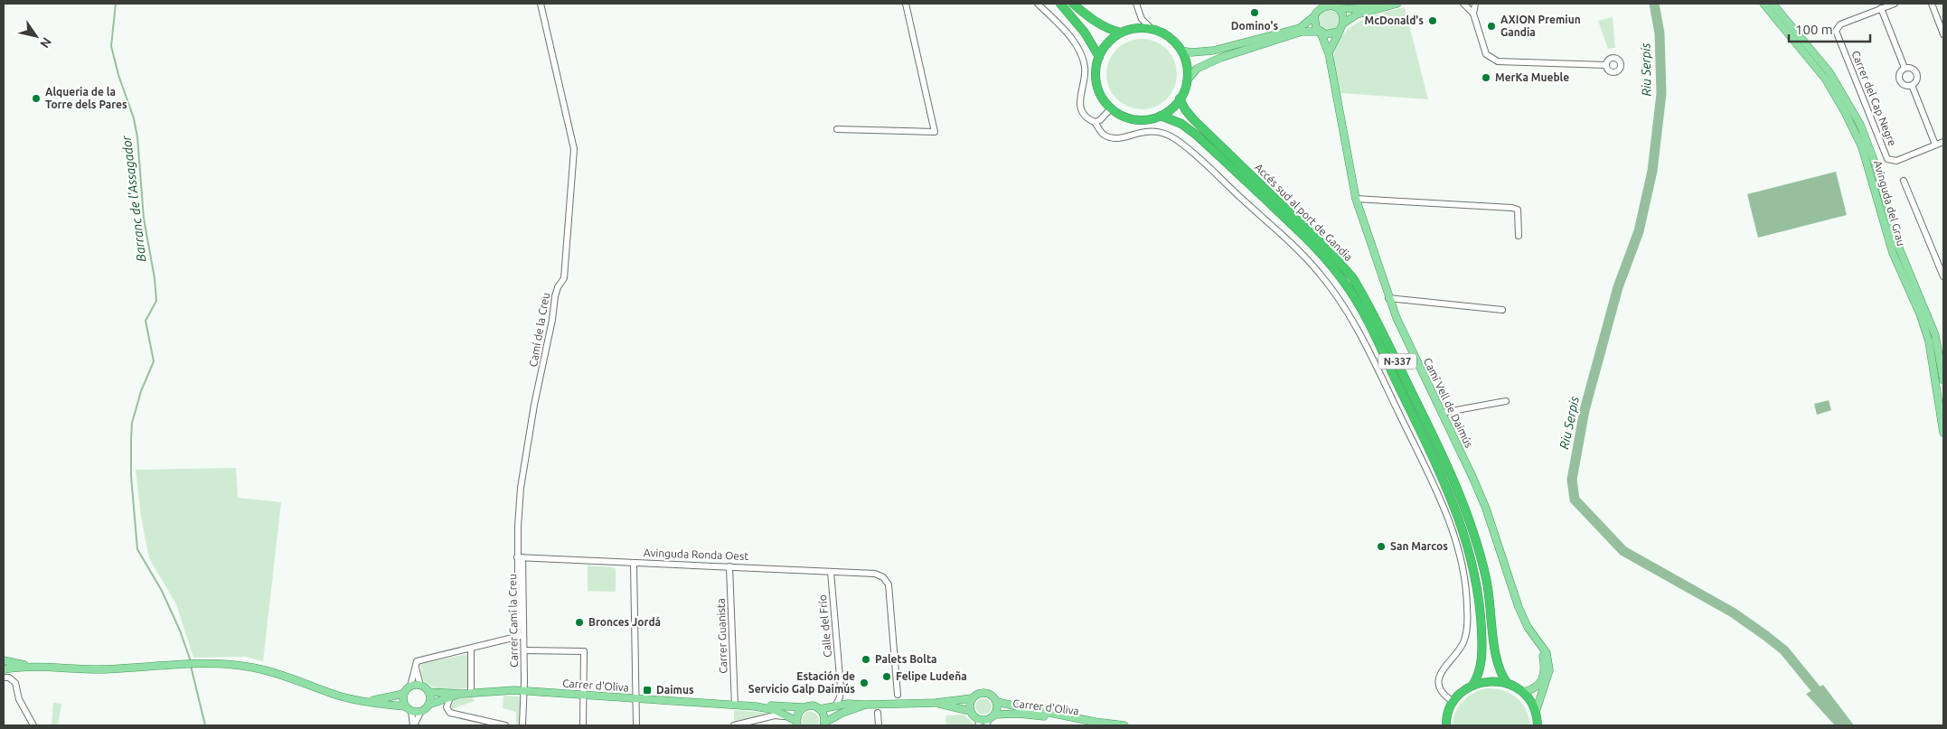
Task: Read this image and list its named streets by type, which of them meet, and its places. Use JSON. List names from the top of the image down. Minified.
{"streets":{"highway":["Accés sud al port de Gandia","N-337"],"main road":["Avinguda del Grau","Camí Vell de Daimús","Carrer d'Oliva"],"street":["Carrer del Cap Negre","Camí de la Creu","Avinguda Ronda Oest","Carrer Camí la Creu","Calle del Frío","Carrer Guanista"]},"crossings":[["Camí de la Creu","Avinguda Ronda Oest"],["Camí de la Creu","Carrer Camí la Creu"],["Avinguda Ronda Oest","Carrer Camí la Creu"],["Avinguda Ronda Oest","Calle del Frío"],["Avinguda Ronda Oest","Carrer Guanista"],["Carrer Camí la Creu","Carrer d'Oliva"],["Carrer Guanista","Carrer d'Oliva"]],"water":["Riu Serpis","Barranc de l'Assagador"],"places":{"other":["Domino's","McDonald's","AXION Premiun Gandia","MerKa Mueble","Alqueria de la Torre dels Pares","San Marcos","Bronces Jordá","Palets Bolta","Felipe Ludeña","Estación de Servicio Galp Daimús"],"transit":["Daimus"]},"scale_bar":"100 m","north":"bottom right"}
